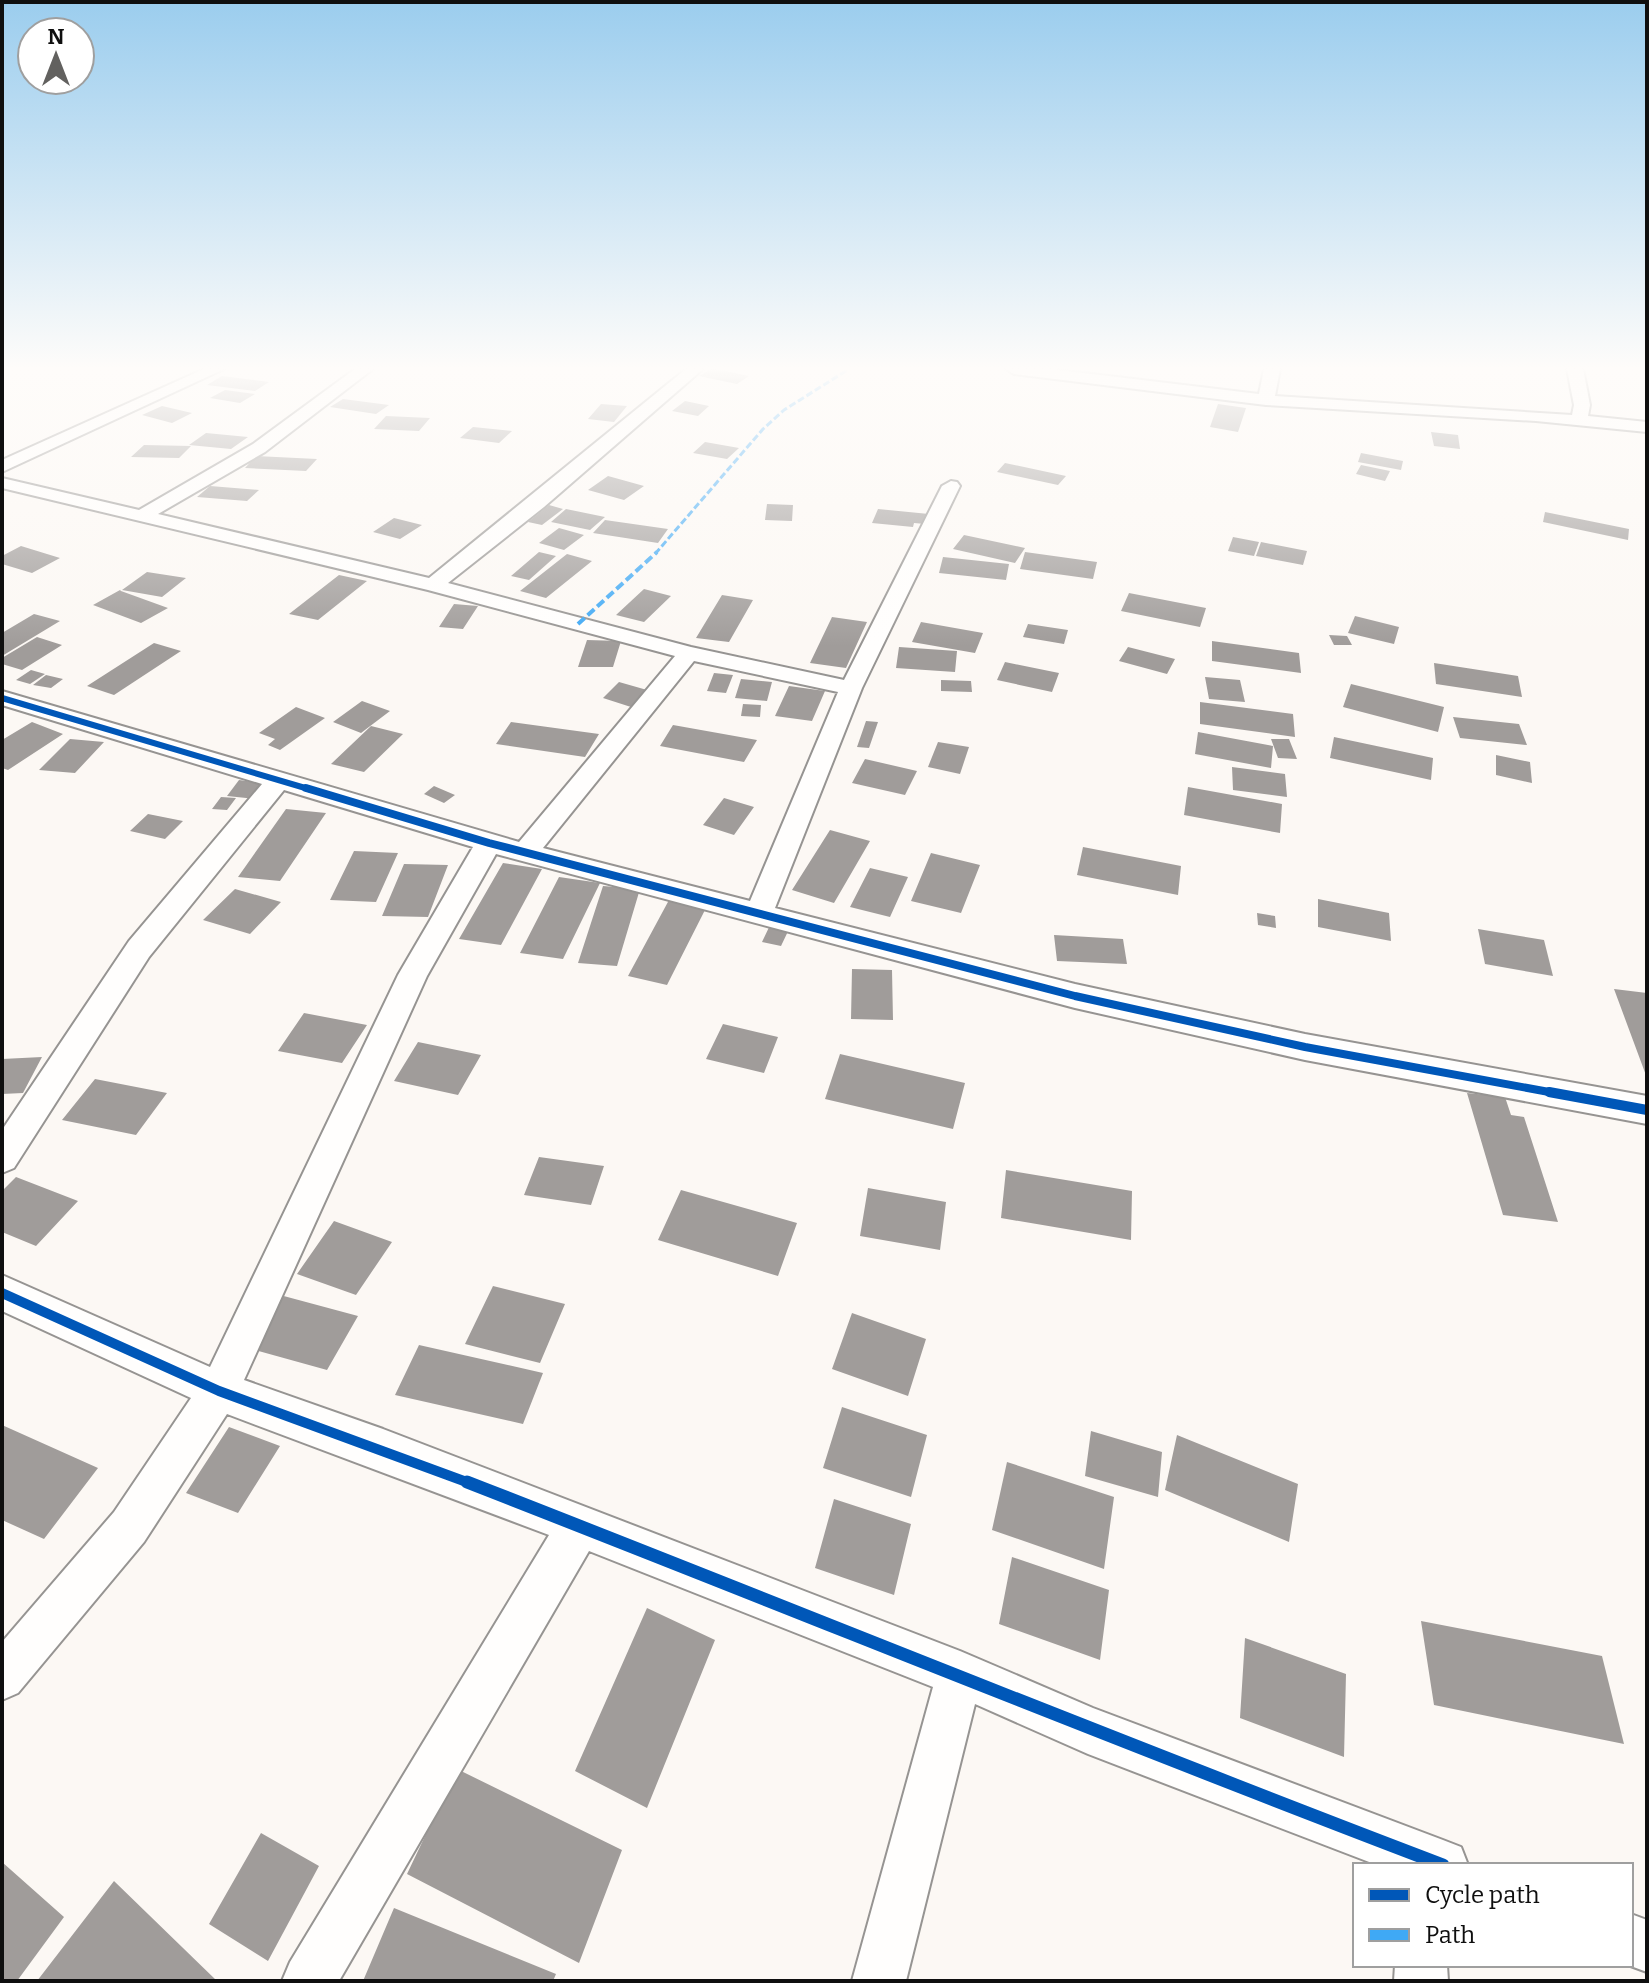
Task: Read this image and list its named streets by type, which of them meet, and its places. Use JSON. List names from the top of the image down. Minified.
{"legend":["Cycle path","Path"],"north":"top"}
